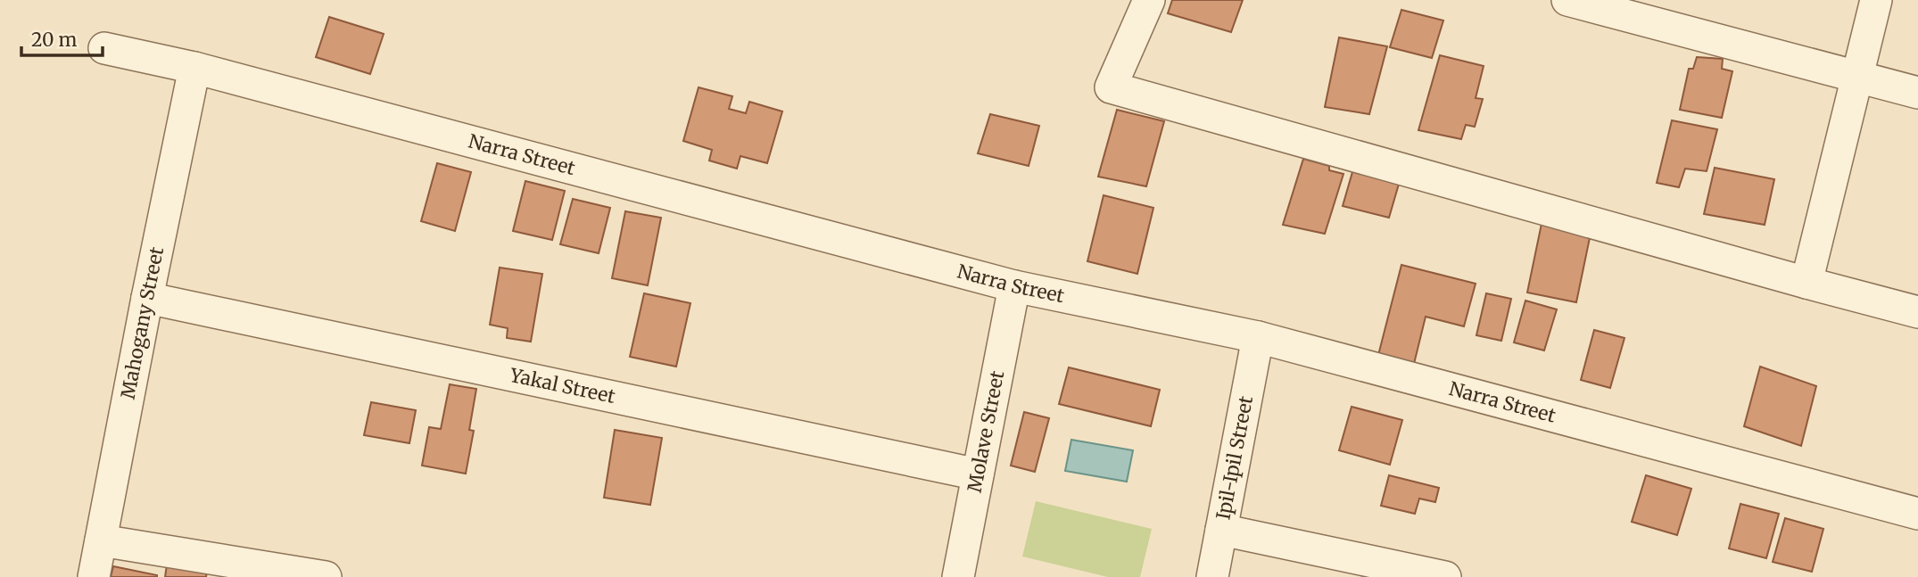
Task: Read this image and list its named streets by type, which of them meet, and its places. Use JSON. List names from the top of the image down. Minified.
{"streets":{"street":["Narra Street","Mahogany Street","Yakal Street","Molave Street","Ipil-Ipil Street"]},"crossings":[["Narra Street","Mahogany Street"],["Narra Street","Molave Street"],["Narra Street","Ipil-Ipil Street"],["Mahogany Street","Yakal Street"],["Yakal Street","Molave Street"]],"scale_bar":"20 m"}
